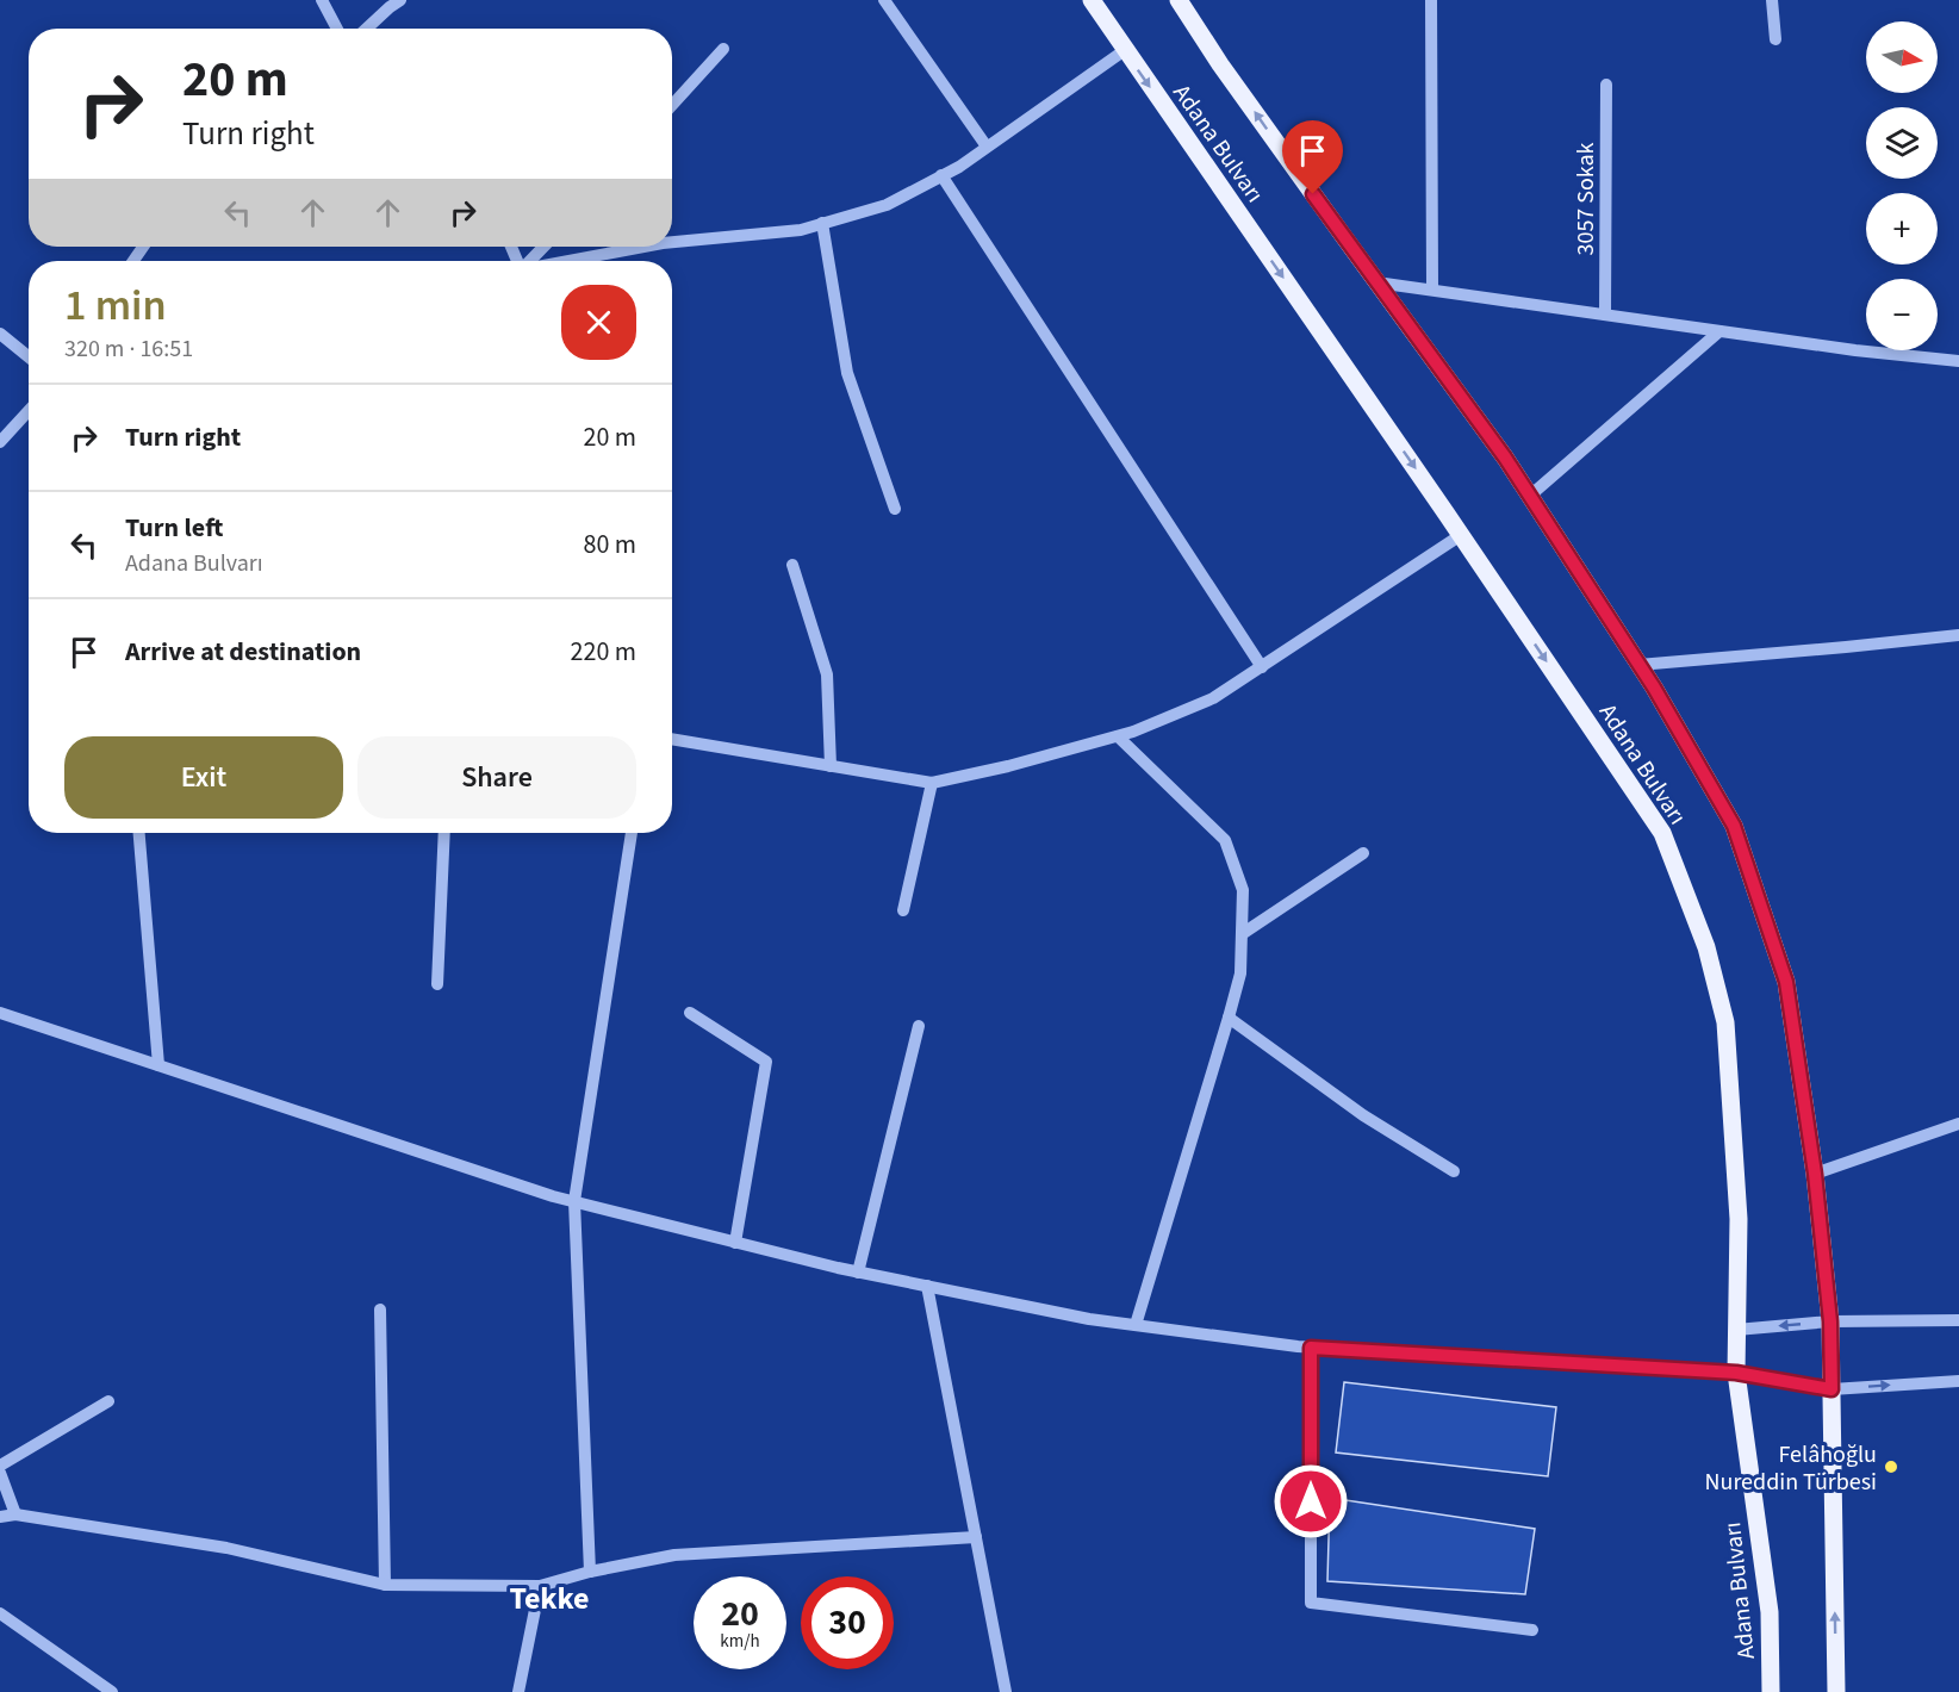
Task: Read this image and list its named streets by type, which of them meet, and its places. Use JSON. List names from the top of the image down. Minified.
{"streets":{"main road":["Adana Bulvarı"],"street":["3057 Sokak"]},"districts":["Tekke"],"places":["Felâhoğlu Nureddin Türbesi"],"north":"right","page":{"map_buttons":["+","−"],"turn":["20 m","Turn right"],"heading":["1 min","320 m · 16:51"],"list":[{"name":"Turn right","value":"20 m"},{"name":"Turn left","note":"Adana Bulvarı","value":"80 m"},{"name":"Arrive at destination","value":"220 m"}],"buttons":["Exit","Share"],"speed":"20 km/h","limit":"30"}}
